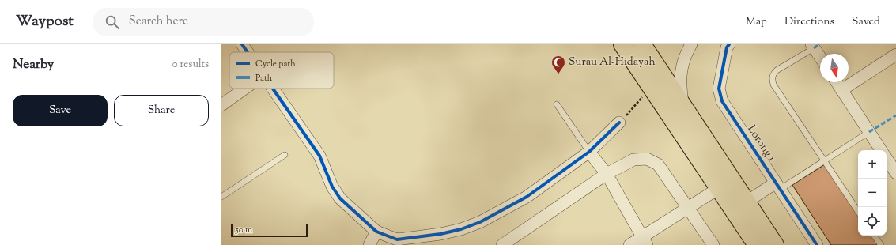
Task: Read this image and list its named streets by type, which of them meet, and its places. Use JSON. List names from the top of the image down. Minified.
{"streets":{"street":["Lorong 1"]},"places":{"mosque":["Surau Al-Hidayah"]},"legend":["Cycle path","Path"],"scale_bar":"50 m","north":"bottom","page":{"header":"Waypost","search":"Search here","nav":["Map","Directions","Saved"],"heading":["Nearby","0 results"],"buttons":["Save","Share"],"map_buttons":["+","−"],"scale":"50 m"}}
